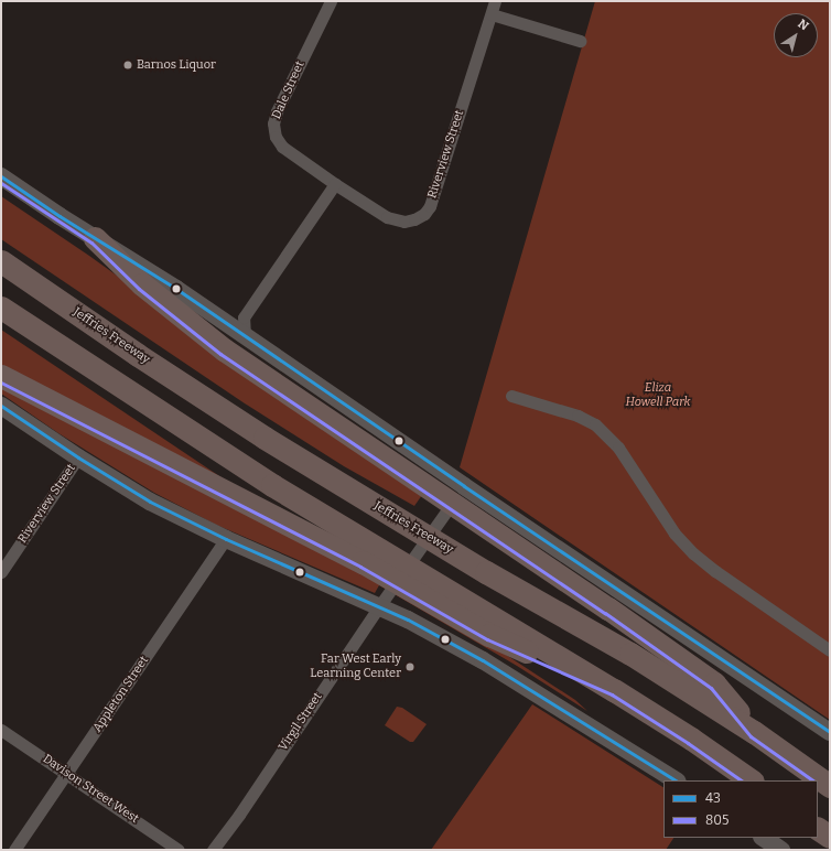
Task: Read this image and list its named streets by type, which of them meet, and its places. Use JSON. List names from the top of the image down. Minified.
{"streets":{"highway":["Jeffries Freeway"],"street":["Dale Street","Riverview Street","Appleton Street","Virgil Street","Davison Street West"]},"crossings":[["Dale Street","Riverview Street"],["Appleton Street","Davison Street West"]],"parks":["Eliza Howell Park"],"places":["Barnos Liquor","Far West Early Learning Center"],"lines":["transit line 43","transit line 805"],"legend":["43","805"],"north":"top right"}
